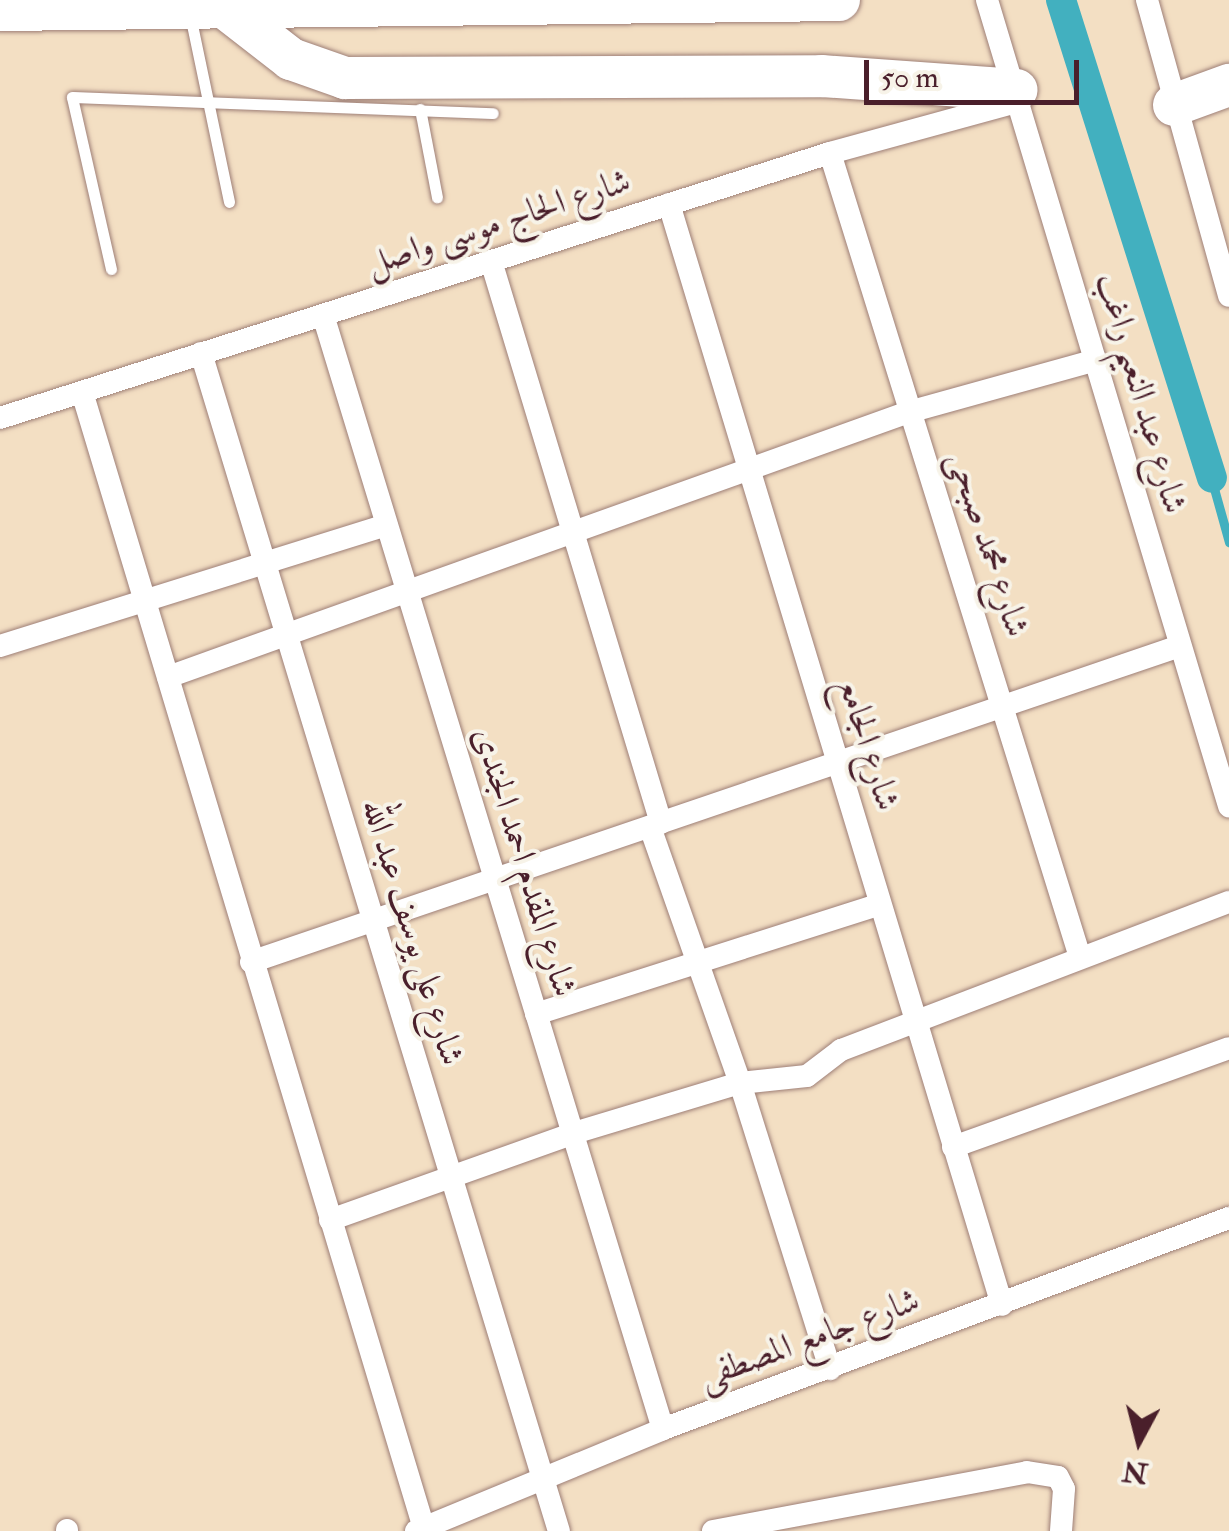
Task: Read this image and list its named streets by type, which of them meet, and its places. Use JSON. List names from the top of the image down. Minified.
{"streets":{"street":["شارع الحاج موسى واصل","شارع عبد النعيم راغب","شارع محمد صبحى","شارع الجامع","شارع المقدم احمد الجندى","شارع على يوسف عبد الله","شارع جامع المصطفى"]},"crossings":[["شارع الحاج موسى واصل","شارع عبد النعيم راغب"],["شارع الحاج موسى واصل","شارع محمد صبحى"],["شارع الحاج موسى واصل","شارع الجامع"],["شارع الحاج موسى واصل","شارع المقدم احمد الجندى"],["شارع الحاج موسى واصل","شارع على يوسف عبد الله"],["شارع الجامع","شارع جامع المصطفى"],["شارع المقدم احمد الجندى","شارع جامع المصطفى"],["شارع على يوسف عبد الله","شارع جامع المصطفى"]],"scale_bar":"50 m","north":"bottom"}
